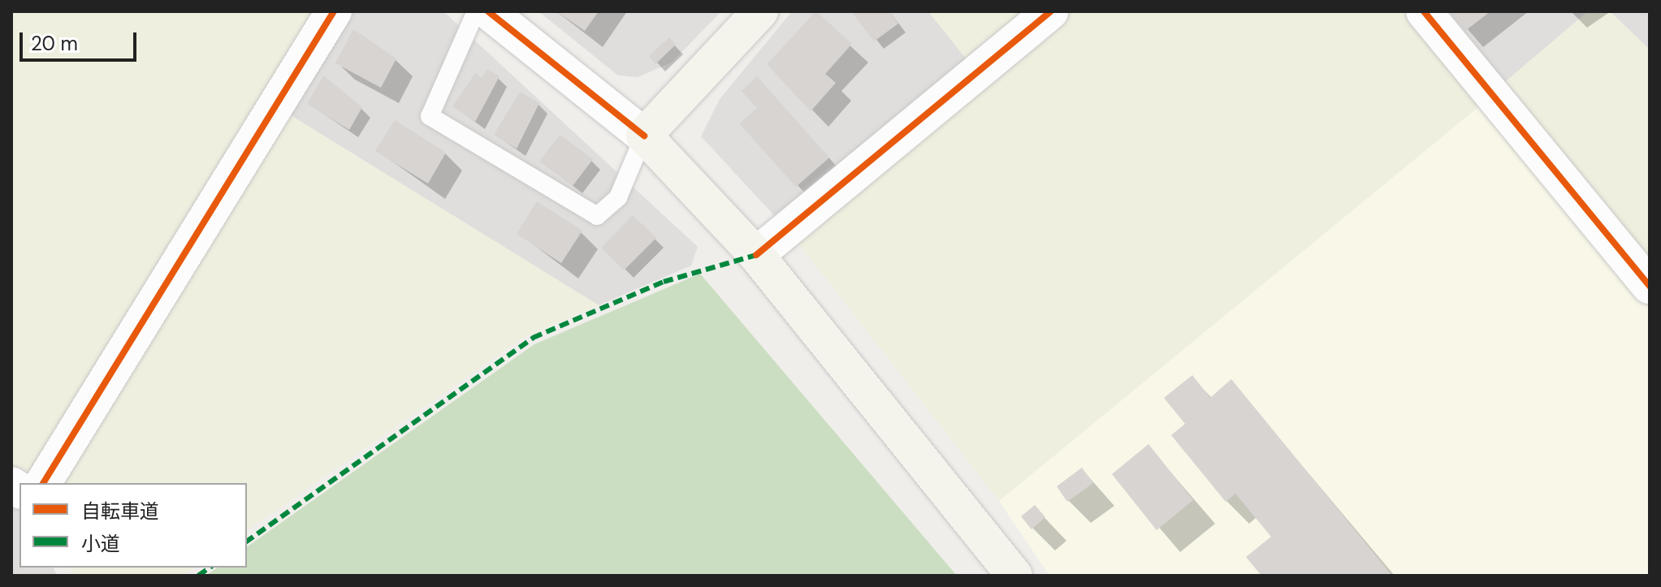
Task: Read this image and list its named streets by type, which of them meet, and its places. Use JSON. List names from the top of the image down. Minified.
{"legend":["自転車道","小道"],"scale_bar":"20 m"}
